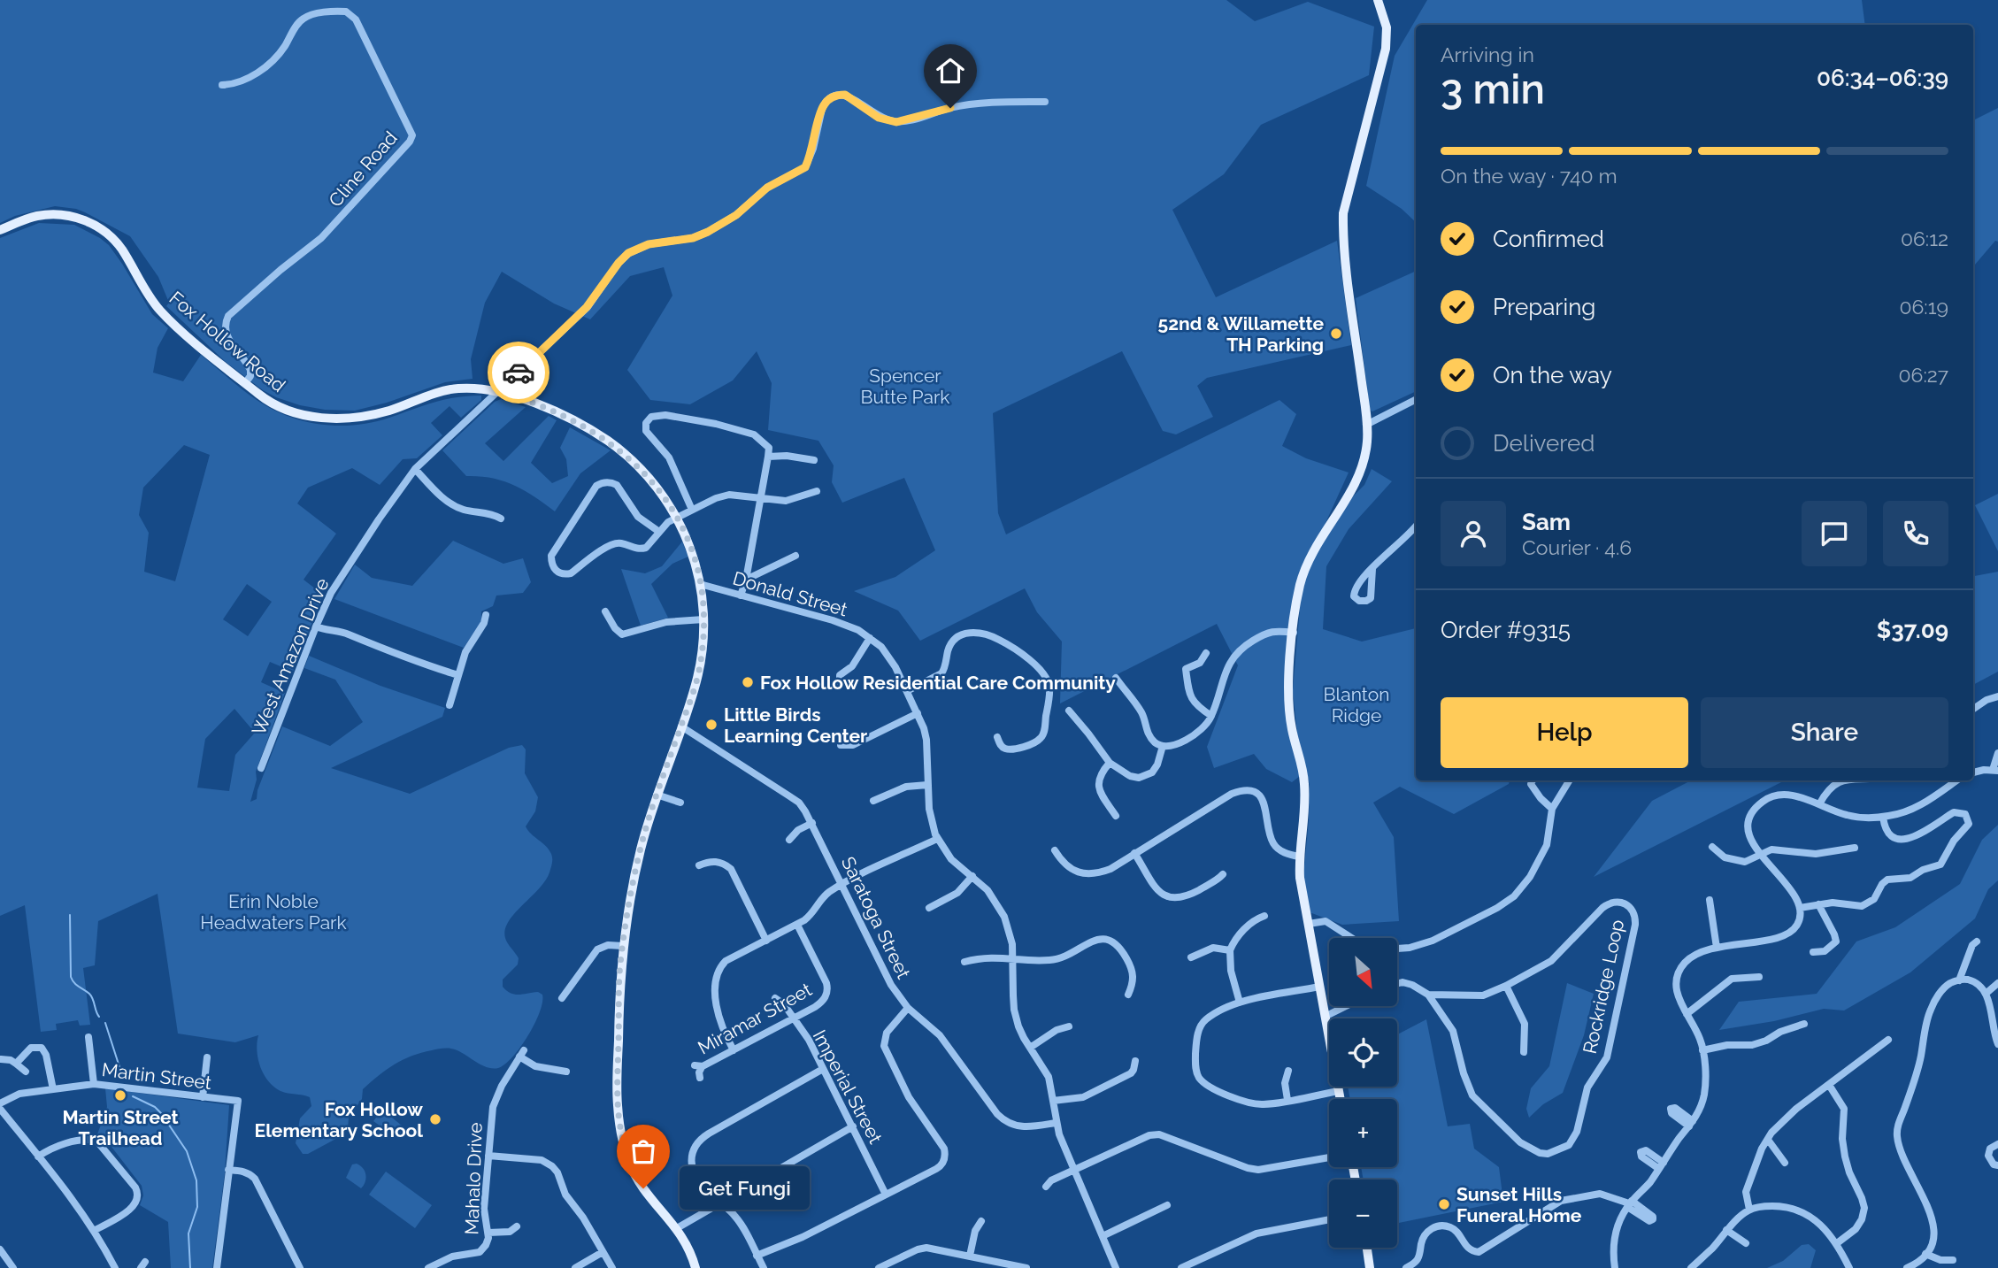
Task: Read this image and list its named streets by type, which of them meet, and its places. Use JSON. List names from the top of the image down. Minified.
{"streets":{"main road":["Fox Hollow Road"],"street":["Cline Road","Donald Street","West Amazon Drive","Saratoga Street","Rockridge Loop","Miramar Street","Martin Street","Imperial Street","Mahalo Drive"]},"crossings":[["Cline Road","Fox Hollow Road"],["Fox Hollow Road","Donald Street"],["Fox Hollow Road","West Amazon Drive"],["Fox Hollow Road","Saratoga Street"],["Donald Street","Saratoga Street"],["Miramar Street","Imperial Street"]],"parks":["Spencer Butte Park","Blanton Ridge","Erin Noble Headwaters Park"],"places":["52nd & Willamette TH Parking","Fox Hollow Residential Care Community","Little Birds Learning Center","Martin Street Trailhead","Fox Hollow Elementary School","Get Fungi","Sunset Hills Funeral Home"],"north":"bottom right","page":{"heading":["3 min","Arriving in","06:34–06:39"],"panel":["Sam","Courier · 4.6","Order #9315","$37.09"],"bar":"On the way · 740 m","list":[["Confirmed","06:12"],["Preparing","06:19"],["On the way","06:27"],"Delivered"],"buttons":["Help","Share"],"map_buttons":["+","−"],"bubble":"Get Fungi"}}
